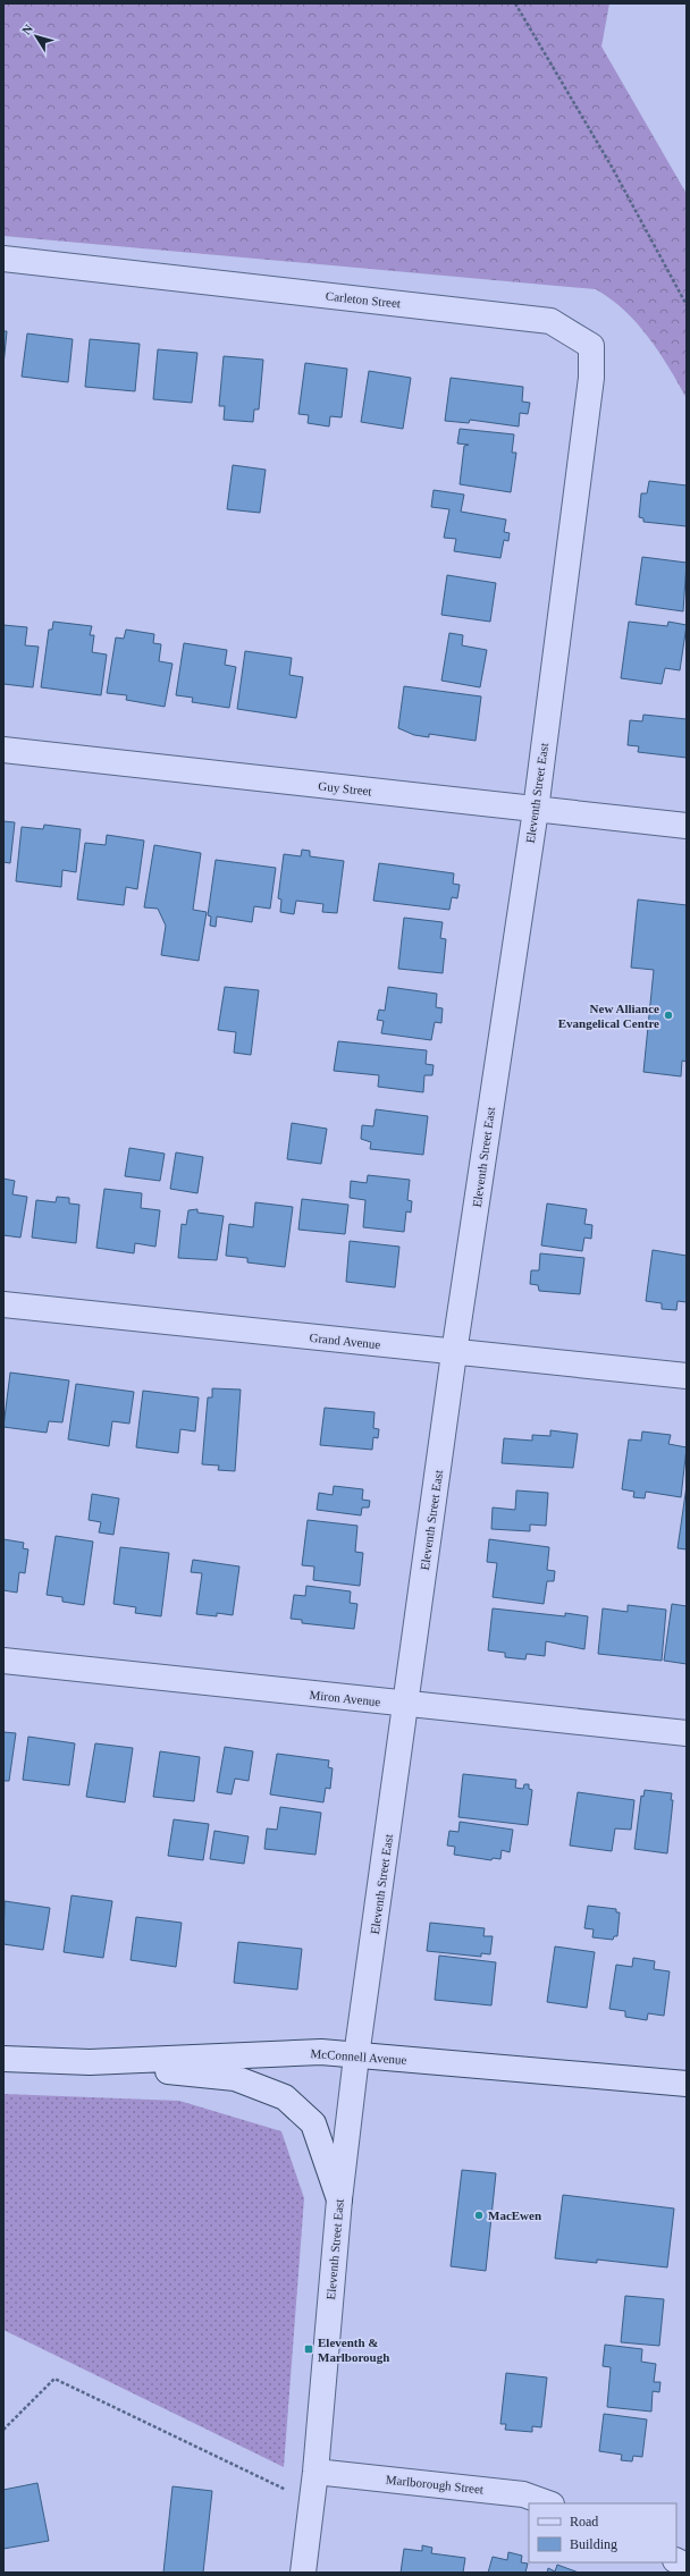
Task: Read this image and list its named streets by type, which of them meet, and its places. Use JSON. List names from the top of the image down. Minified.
{"streets":{"street":["Carleton Street","Guy Street","Eleventh Street East","Grand Avenue","Miron Avenue","McConnell Avenue","Marlborough Street"]},"crossings":[["Carleton Street","Eleventh Street East"],["Guy Street","Eleventh Street East"],["Eleventh Street East","Grand Avenue"],["Eleventh Street East","Miron Avenue"],["Eleventh Street East","McConnell Avenue"],["Eleventh Street East","Marlborough Street"]],"places":{"other":["New Alliance Evangelical Centre","MacEwen"],"transit":["Eleventh & Marlborough"]},"legend":["Road","Building"],"north":"top left"}
